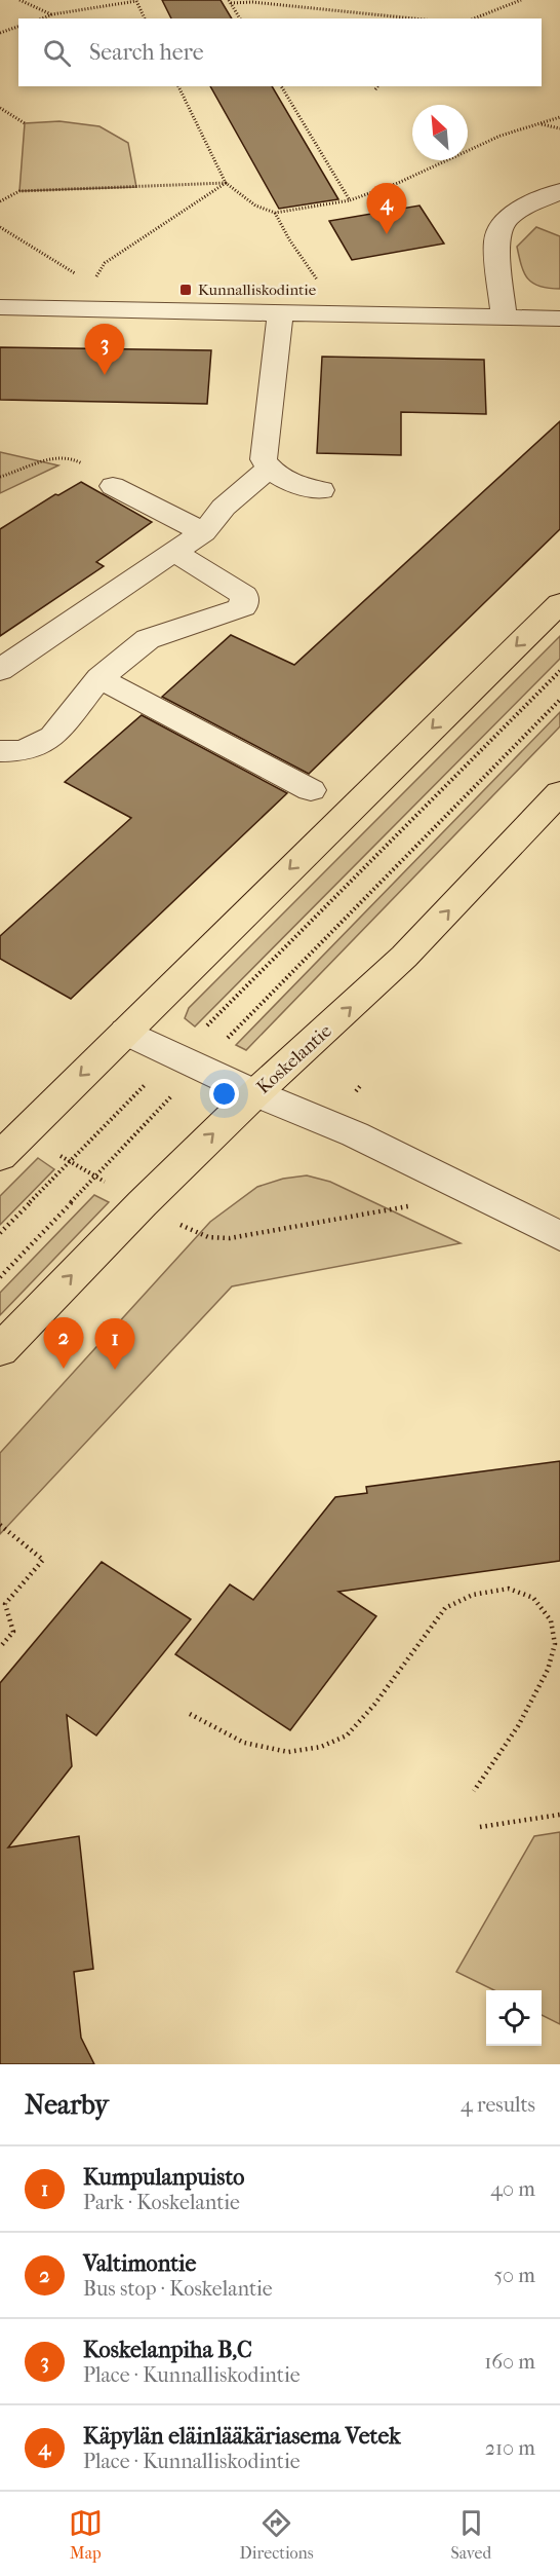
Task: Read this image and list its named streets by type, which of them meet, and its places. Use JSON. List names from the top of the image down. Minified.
{"streets":{"main road":["Koskelantie"]},"places":{"transit":["Kunnalliskodintie"]},"north":"top left","page":{"search":"Search here","pins":["4","3","2","1"],"heading":["Nearby","4 results"],"list":[{"mark":"1","name":"Kumpulanpuisto","note":"Park · Koskelantie","value":"40 m"},{"mark":"2","name":"Valtimontie","note":"Bus stop · Koskelantie","value":"50 m"},{"mark":"3","name":"Koskelanpiha B,C","note":"Place · Kunnalliskodintie","value":"160 m"},{"mark":"4","name":"Käpylän eläinlääkäriasema Vetek","note":"Place · Kunnalliskodintie","value":"210 m"}],"nav":["Map","Directions","Saved"]}}
